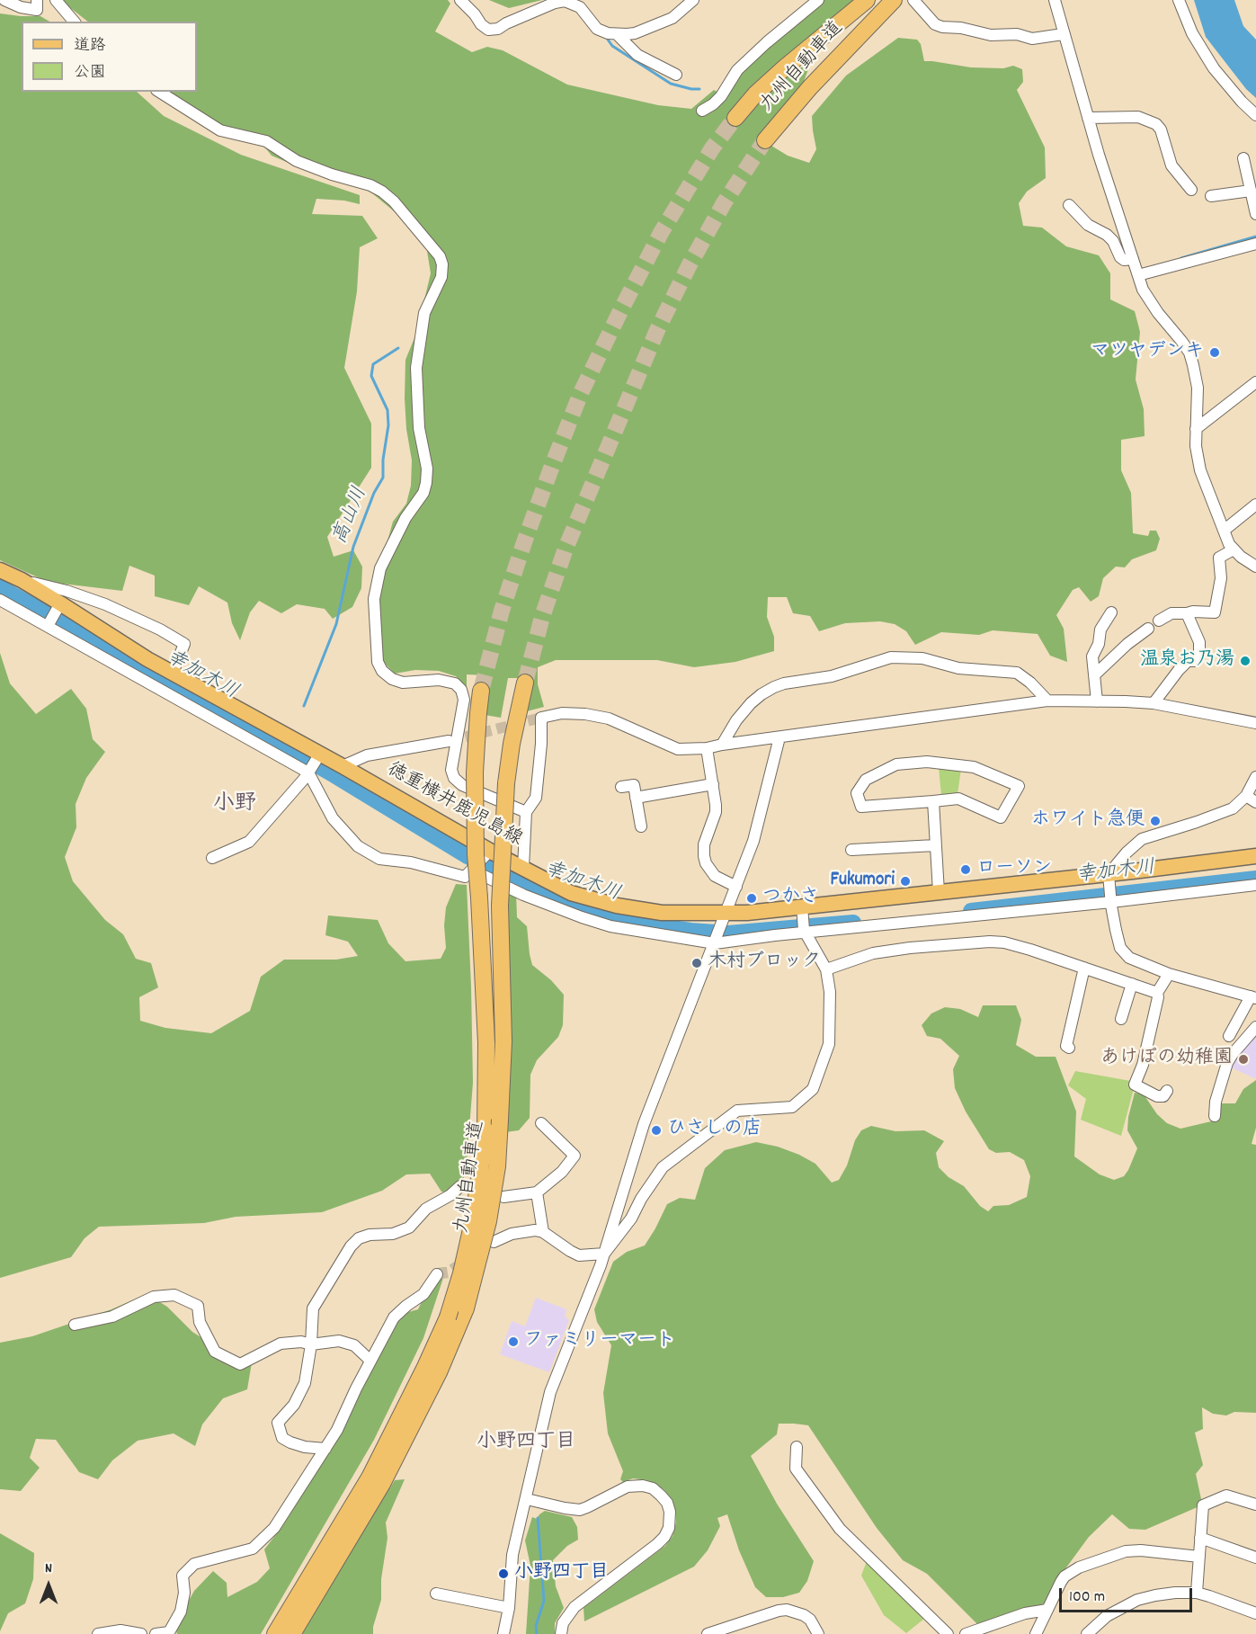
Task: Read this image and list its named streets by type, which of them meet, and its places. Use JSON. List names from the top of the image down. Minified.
{"streets":{"highway":["九州自動車道"],"main road":["徳重横井鹿児島線"]},"districts":["小野","小野四丁目"],"water":["高山川","幸加木川"],"places":["マツヤデンキ","温泉お乃湯","ホワイト急便","ローソン","Fukumori","つかさ","木村ブロック","あけぼの幼稚園","ひさしの店","ファミリーマート","小野四丁目"],"legend":["道路","公園"],"scale_bar":"100 m","north":"top"}
